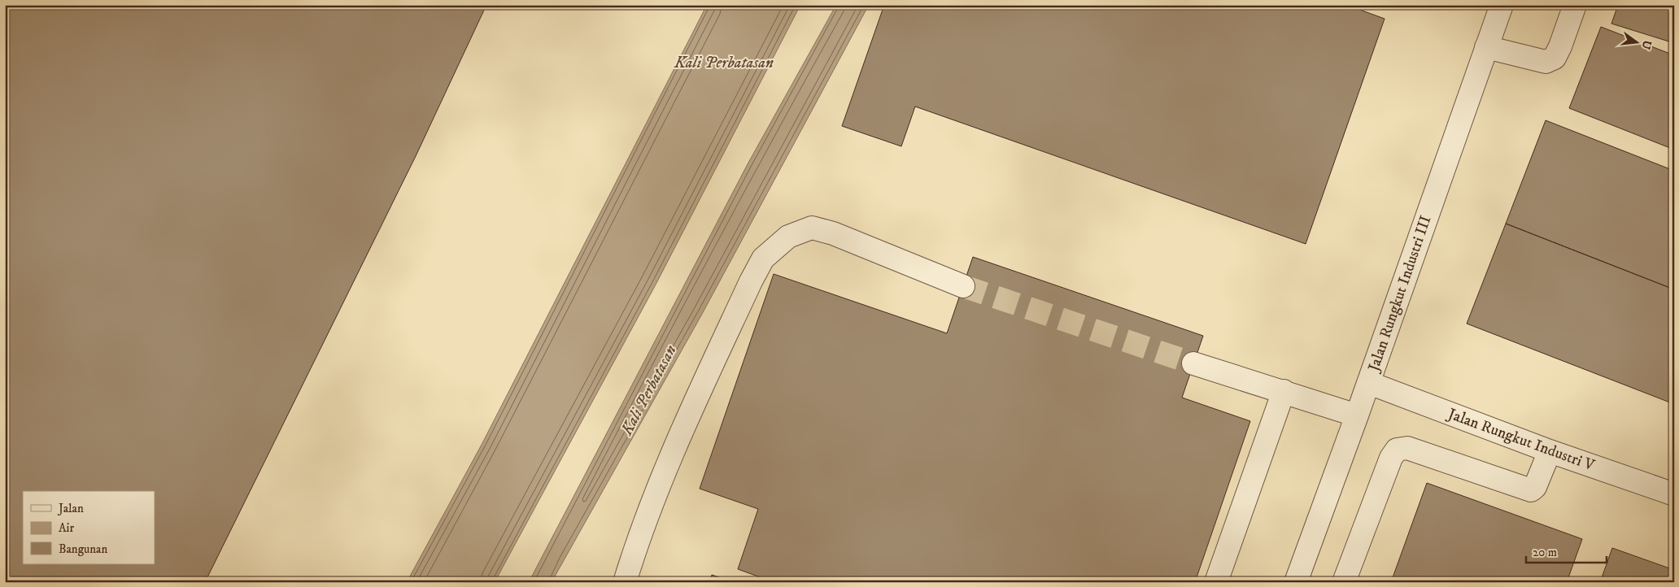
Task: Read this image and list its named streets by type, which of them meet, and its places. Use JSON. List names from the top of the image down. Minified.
{"streets":{"street":["Jalan Rungkut Industri III","Jalan Rungkut Industri V"]},"crossings":[["Jalan Rungkut Industri III","Jalan Rungkut Industri V"]],"water":["Kali Perbatasan"],"legend":["Jalan","Air","Bangunan"],"scale_bar":"20 m","north":"right"}
